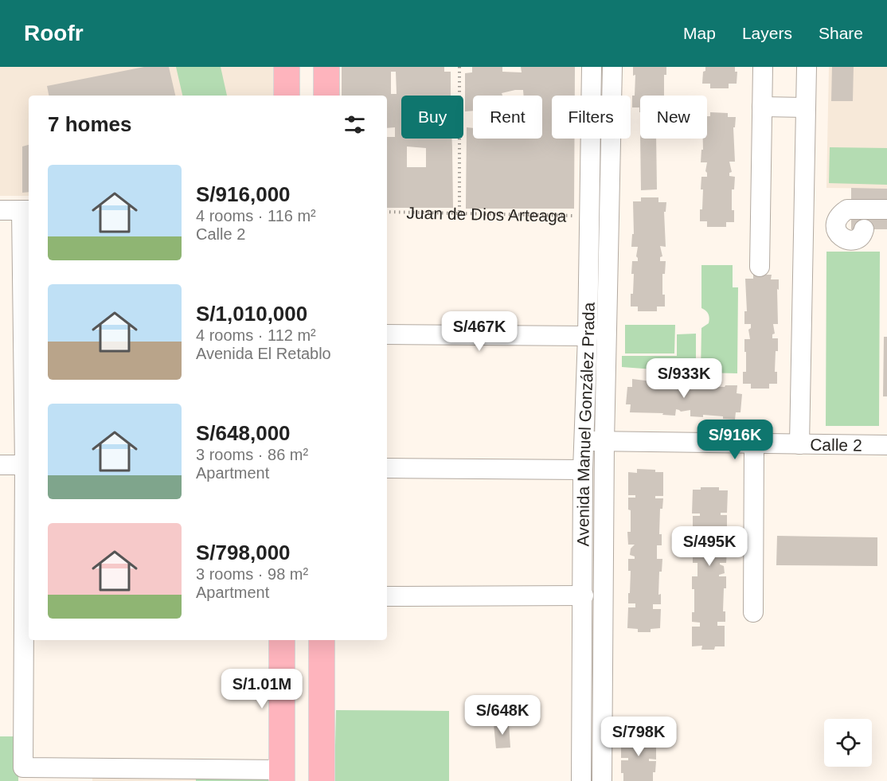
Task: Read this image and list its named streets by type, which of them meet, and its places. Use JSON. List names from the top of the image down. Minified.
{"streets":{"street":["Avenida Manuel González Prada","Calle 2"],"path":["Juan de Dios Arteaga"]},"crossings":[["Juan de Dios Arteaga","Avenida Manuel González Prada"],["Avenida Manuel González Prada","Calle 2"]],"page":{"header":"Roofr","nav":["Map","Layers","Share"],"chip":["Buy","Rent","Filters","New"],"heading":"7 homes","list":[{"name":"S/916,000","note":"4 rooms · 116 m² · Calle 2"},{"name":"S/1,010,000","note":"4 rooms · 112 m² · Avenida El Retablo"},{"name":"S/648,000","note":"3 rooms · 86 m² · Apartment"},{"name":"S/798,000","note":"3 rooms · 98 m² · Apartment"}],"price":["S/467K","S/933K","S/916K","S/495K","S/1.01M","S/648K","S/798K"]}}
